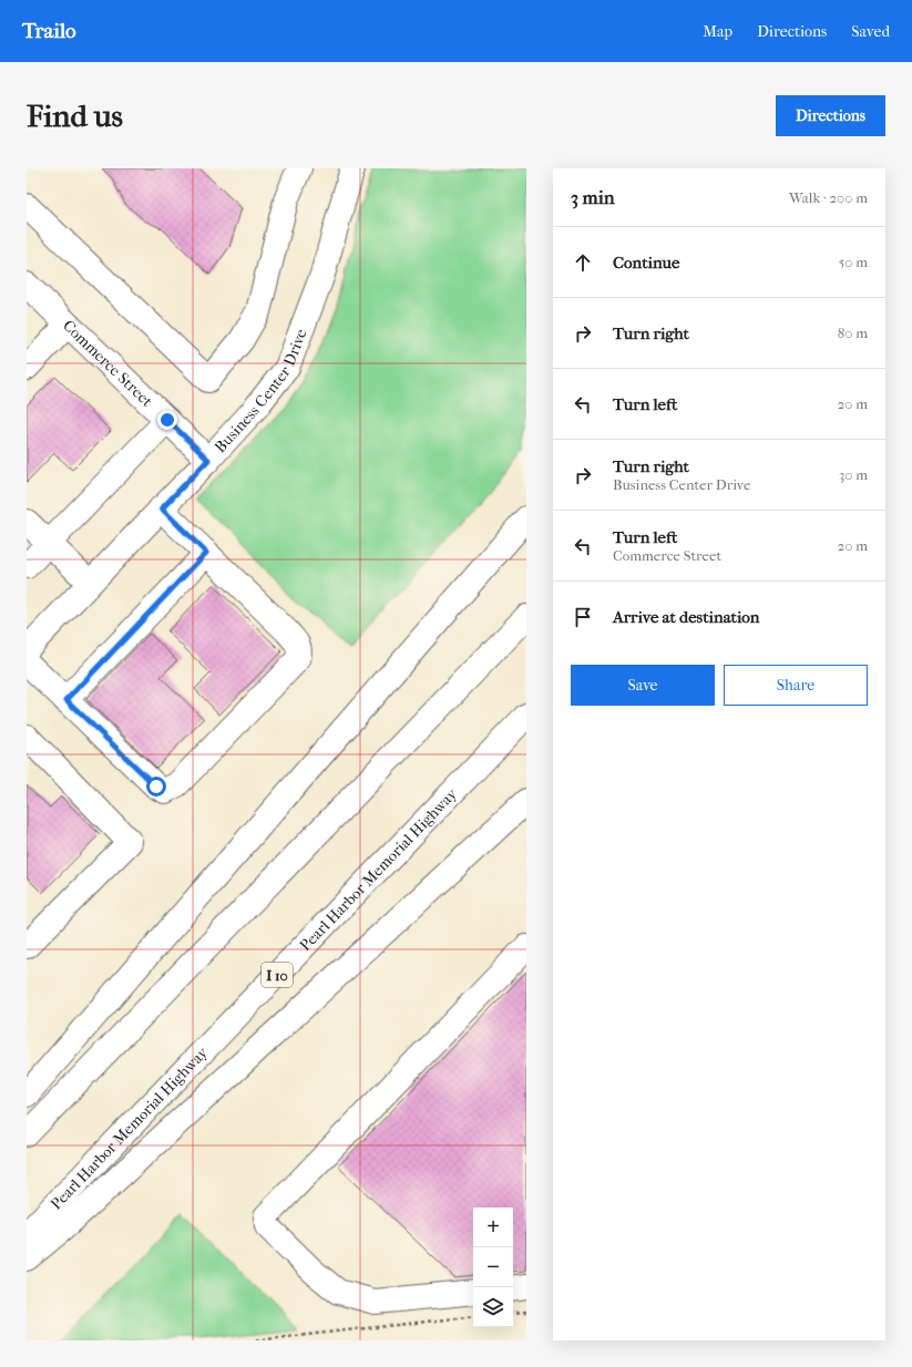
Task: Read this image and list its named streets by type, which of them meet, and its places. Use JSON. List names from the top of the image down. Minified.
{"streets":{"main road":["Commerce Street","Business Center Drive","Pearl Harbor Memorial Highway","I 10"]},"crossings":[["Commerce Street","Business Center Drive"]],"page":{"header":"Trailo","nav":["Map","Directions","Saved"],"buttons":["Directions",["Save","Share"]],"title":"Find us","heading":["3 min","Walk · 200 m"],"list":[["Continue","50 m"],["Turn right","80 m"],["Turn left","20 m"],["Turn right","Business Center Drive","30 m"],["Turn left","Commerce Street","20 m"],"Arrive at destination"],"map_buttons":["+","−"]}}
